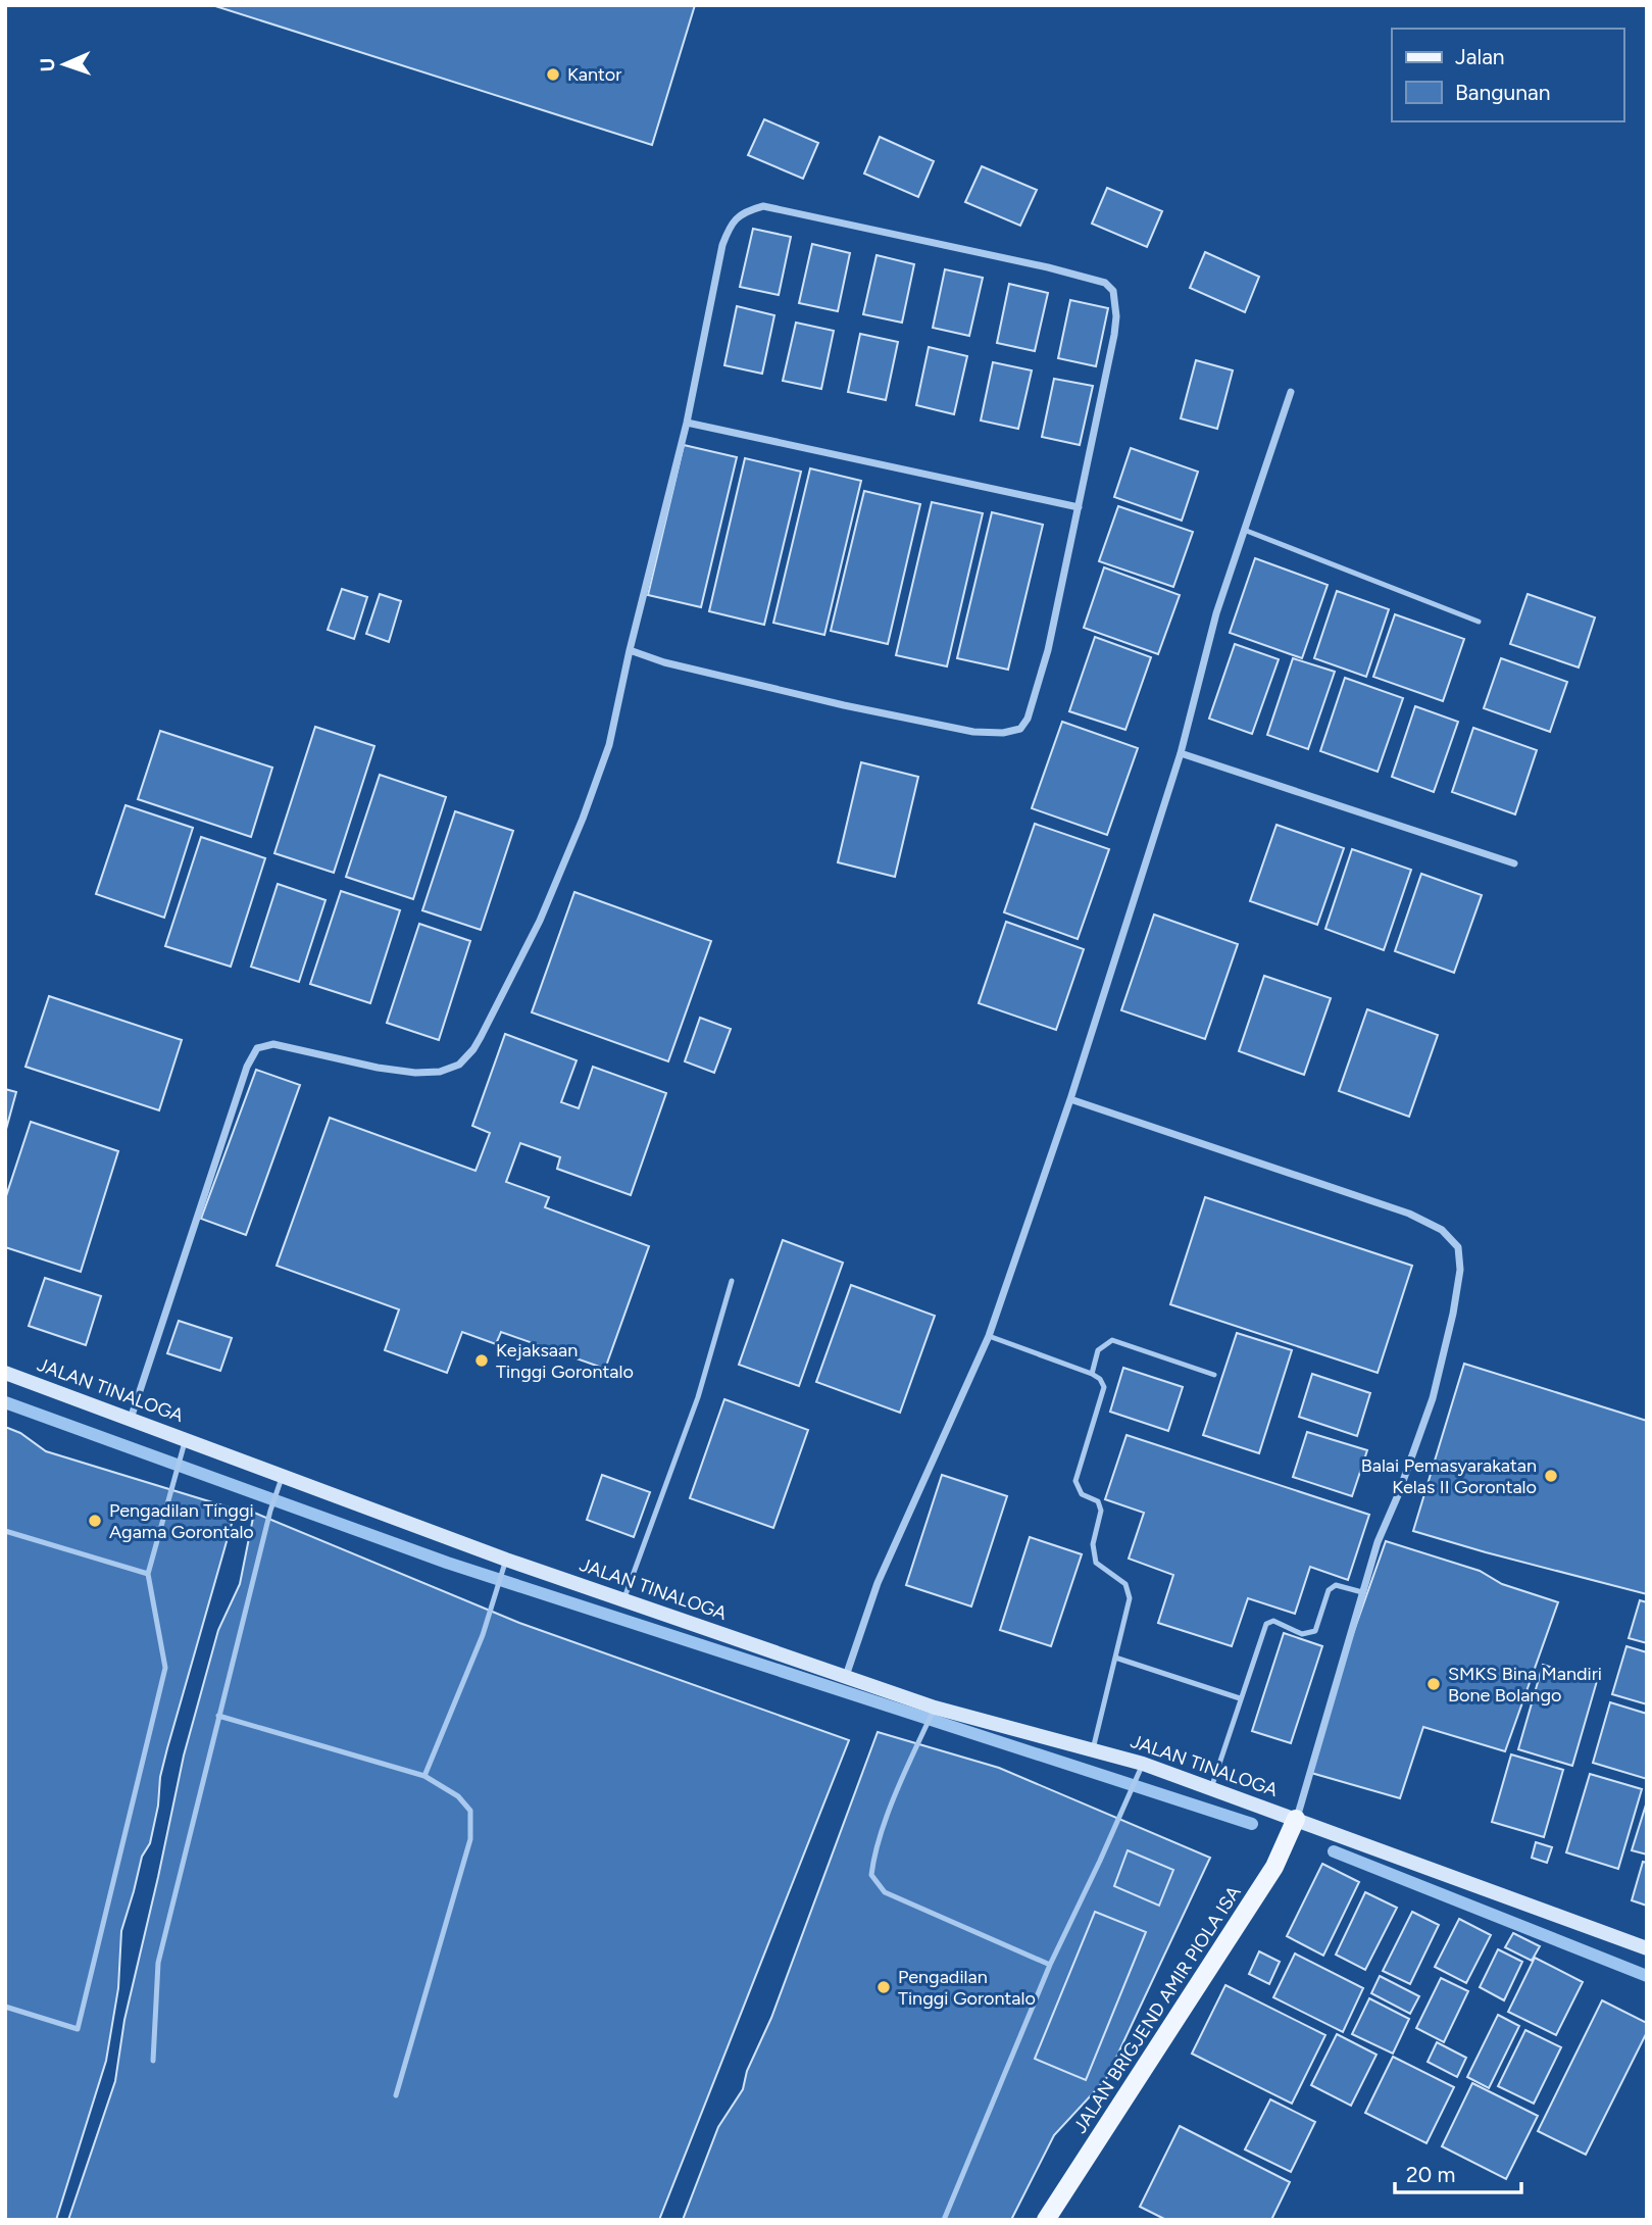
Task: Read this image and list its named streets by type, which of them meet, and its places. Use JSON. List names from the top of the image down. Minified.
{"streets":{"main road":["JALAN BRIGJEND AMIR PIOLA ISA"],"street":["JALAN TINALOGA"]},"crossings":[["JALAN TINALOGA","JALAN BRIGJEND AMIR PIOLA ISA"]],"places":["Kantor","Kejaksaan Tinggi Gorontalo","Balai Pemasyarakatan Kelas II Gorontalo","Pengadilan Tinggi Agama Gorontalo","SMKS Bina Mandiri Bone Bolango","Pengadilan Tinggi Gorontalo"],"legend":["Jalan","Bangunan"],"scale_bar":"20 m","north":"left"}
